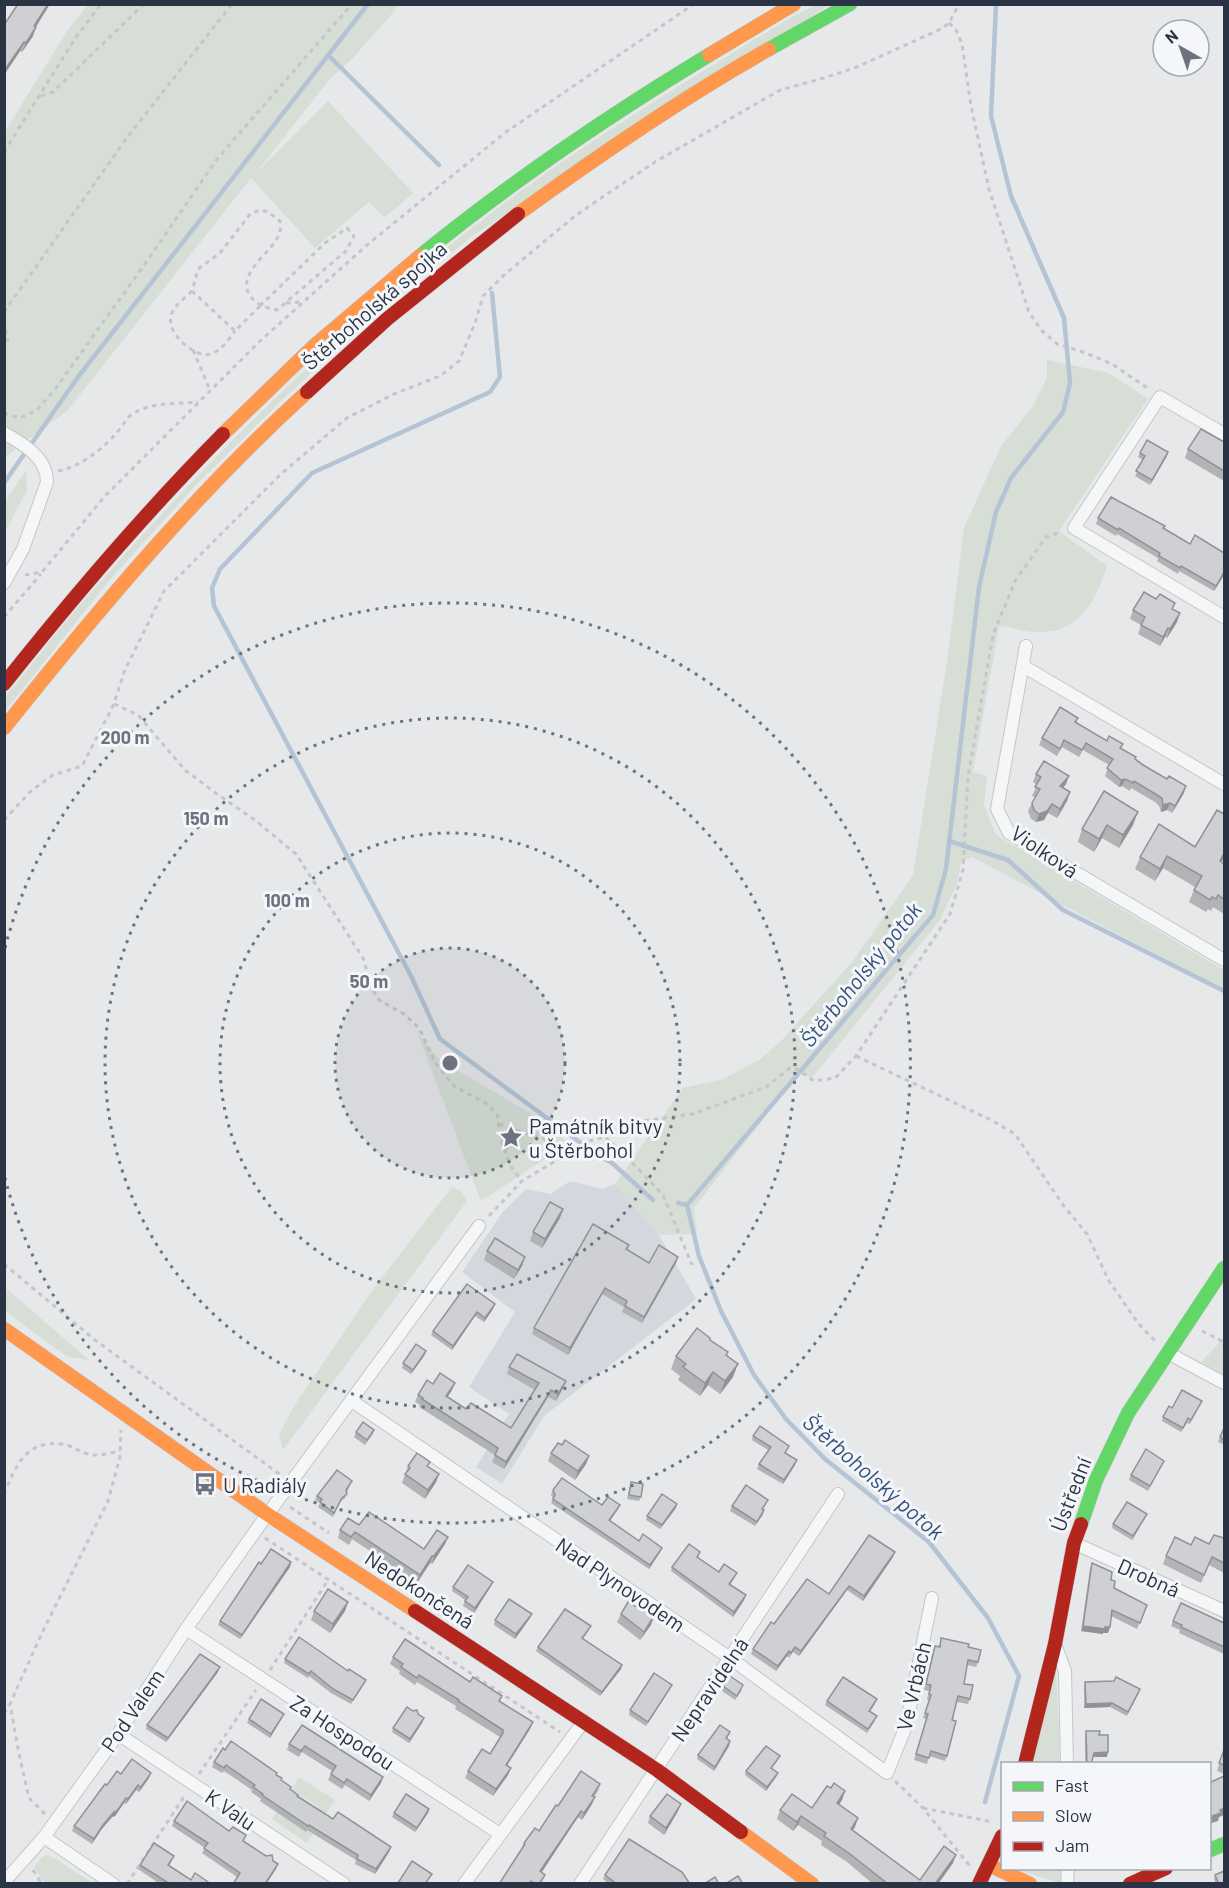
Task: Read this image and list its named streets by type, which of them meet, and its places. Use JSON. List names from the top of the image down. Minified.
{"streets":{"main road":["Štěrboholská spojka","Ústřední","Nedokončená"],"street":["Violková","Drobná","Nad Plynovodem","Ve Vrbách","Nepravidelná","Pod Valem","Za Hospodou","K Valu"]},"crossings":[["Ústřední","Drobná"],["Nad Plynovodem","Ve Vrbách"],["Nad Plynovodem","Nepravidelná"],["Nedokončená","Nepravidelná"],["Nedokončená","Pod Valem"],["Pod Valem","Za Hospodou"],["Pod Valem","K Valu"]],"water":["Štěrboholský potok"],"places":{"place":["Památník bitvy u Štěrbohol"],"bus stop":["U Radiály"]},"legend":["Fast","Slow","Jam"],"north":"top left","rings":["200 m","150 m","100 m","50 m"]}
